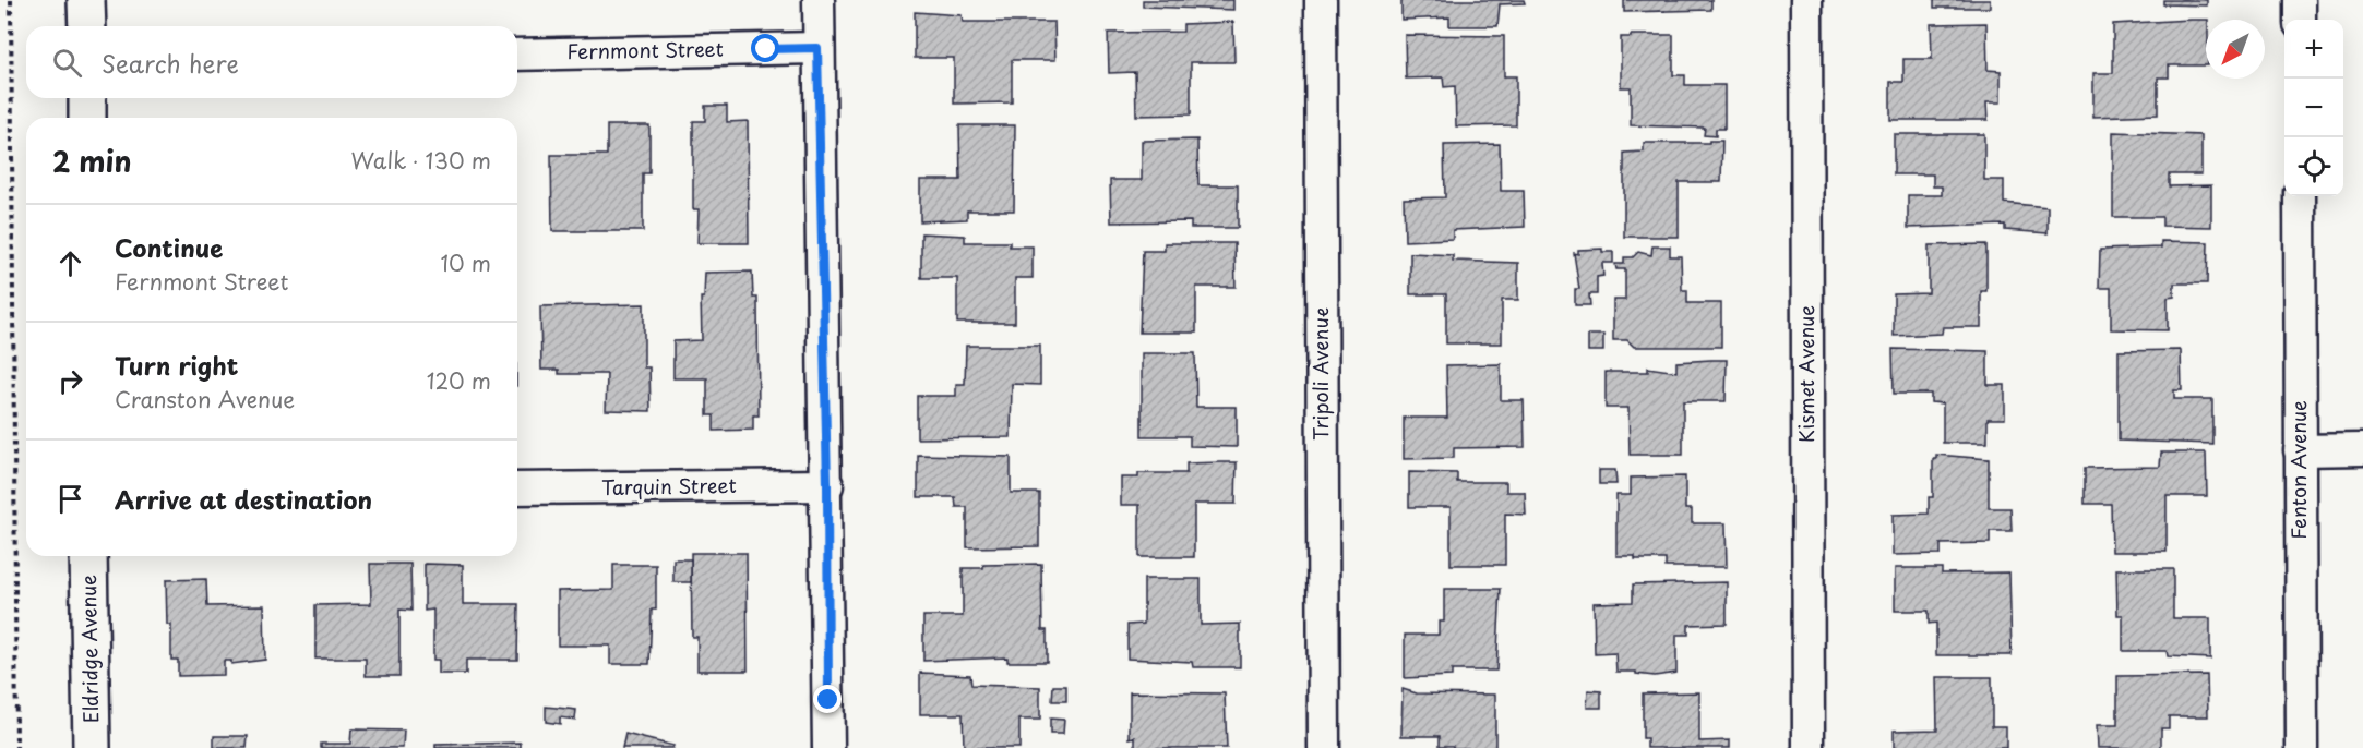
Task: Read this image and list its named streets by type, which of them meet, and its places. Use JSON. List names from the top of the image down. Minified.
{"streets":{"street":["Fernmont Street","Tripoli Avenue","Kismet Avenue","Fenton Avenue","Tarquin Street","Eldridge Avenue"]},"north":"bottom left","page":{"map_buttons":["+","−"],"search":"Search here","heading":["2 min","Walk · 130 m"],"list":[["Continue","Fernmont Street","10 m"],["Turn right","Cranston Avenue","120 m"],"Arrive at destination"]}}
